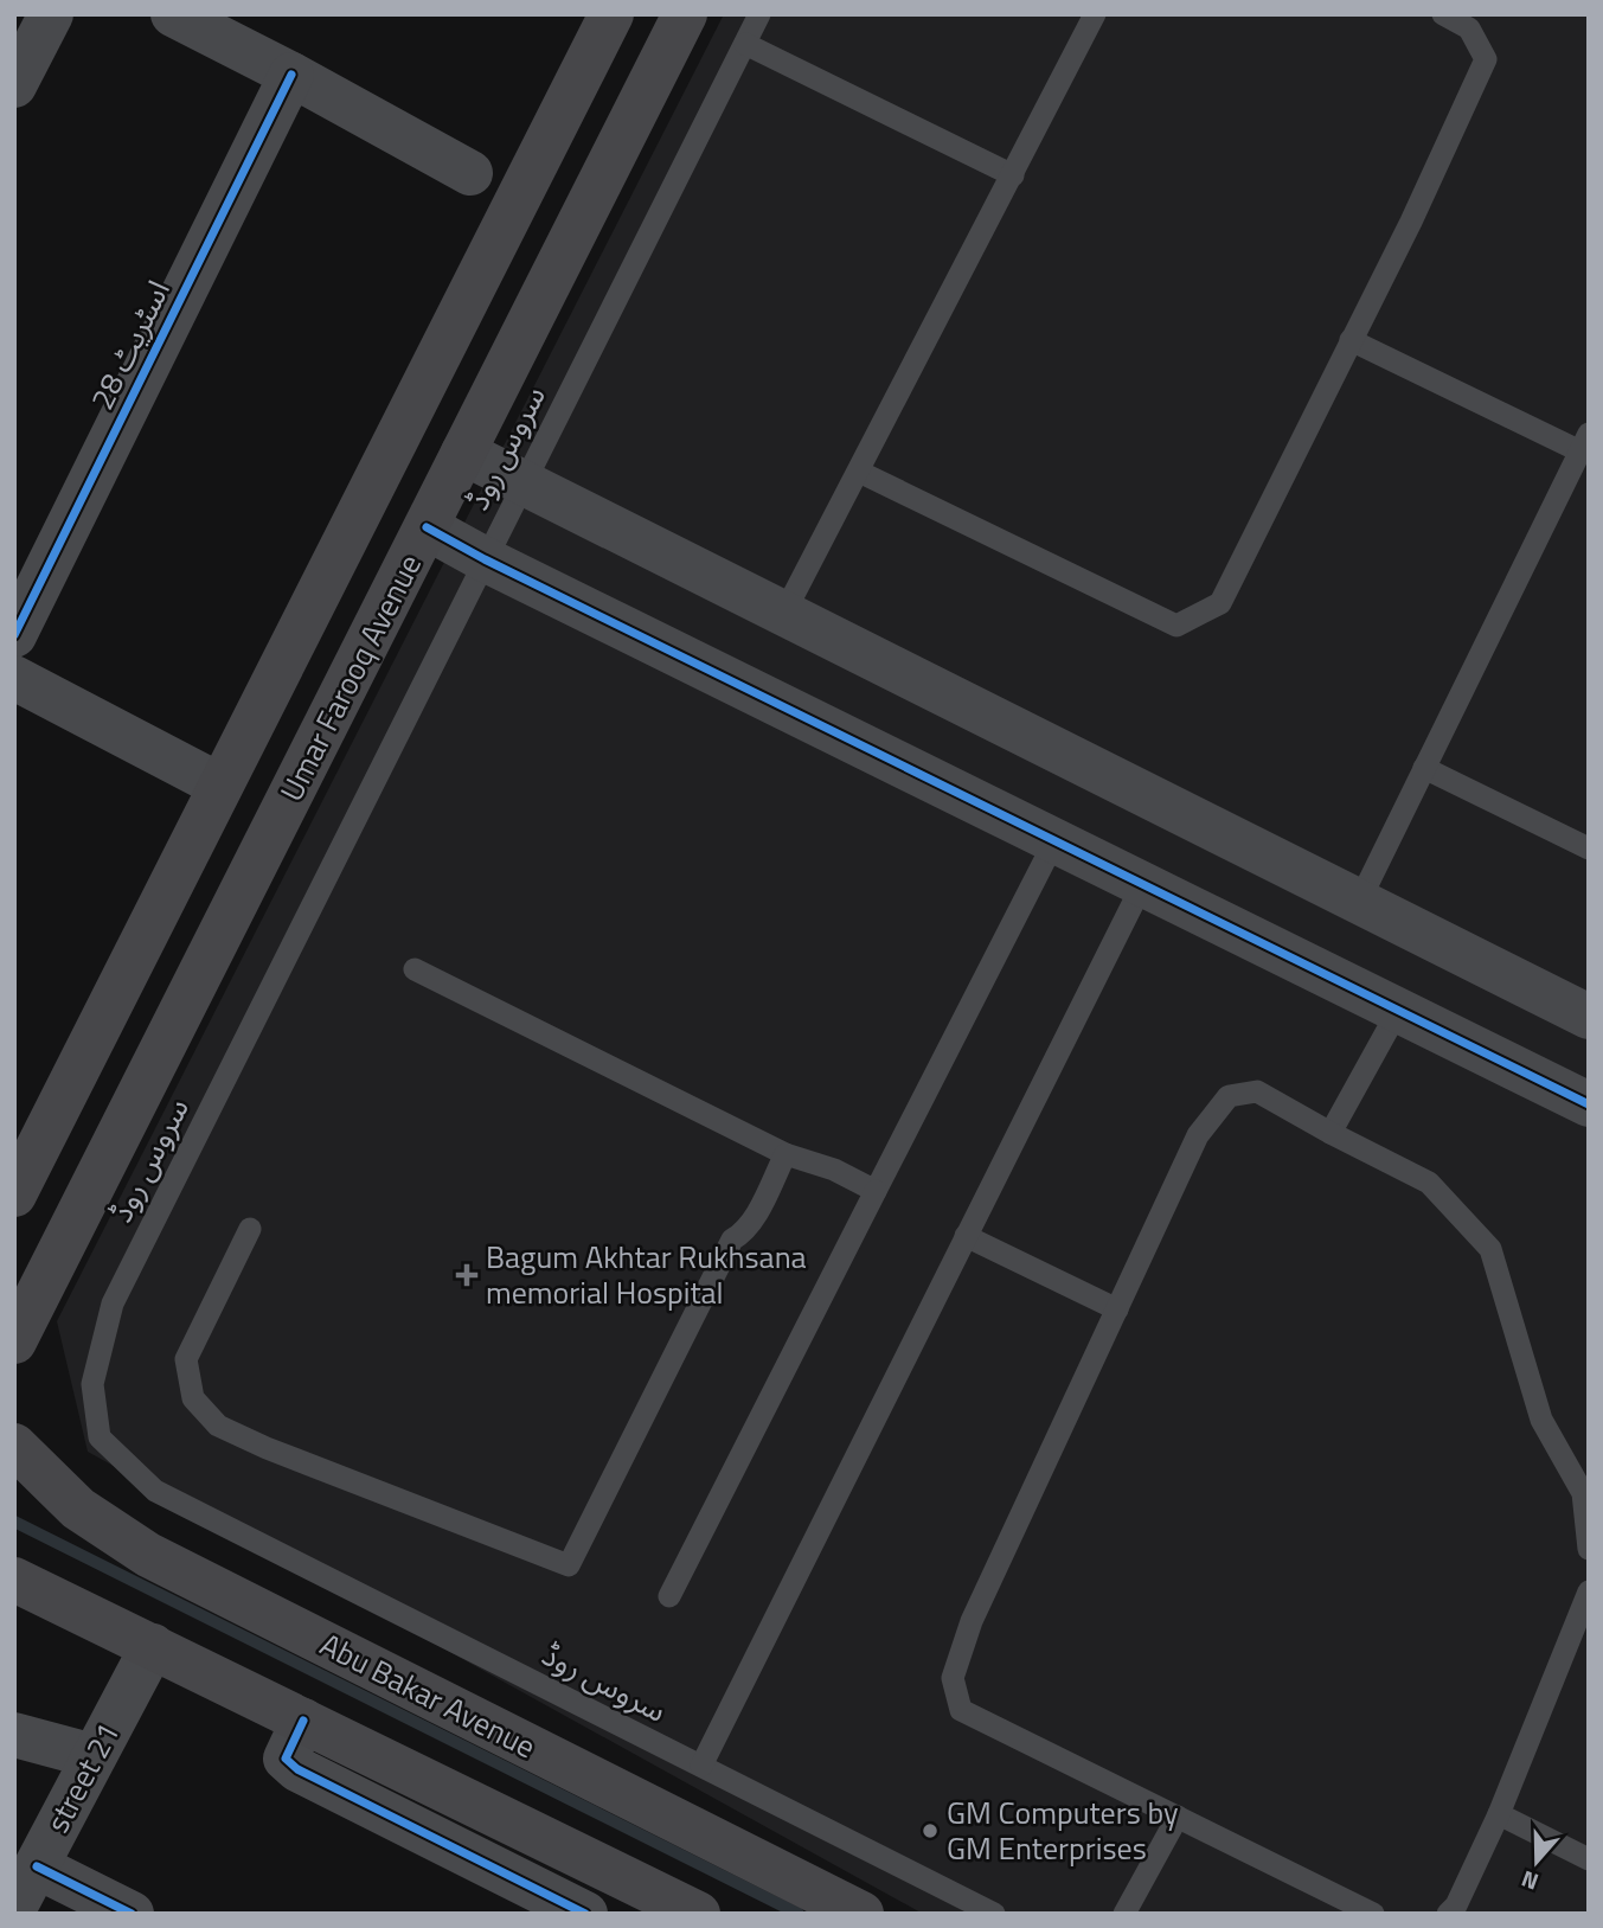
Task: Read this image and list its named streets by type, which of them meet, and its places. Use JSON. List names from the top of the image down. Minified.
{"streets":{"main road":["Umar Farooq Avenue","Abu Bakar Avenue"],"street":["اسٹریٹ 28","street 21"],"lane":["سروس روڈ"]},"places":{"health":["Bagum Akhtar Rukhsana memorial Hospital"],"other":["GM Computers by GM Enterprises"]},"north":"bottom"}
